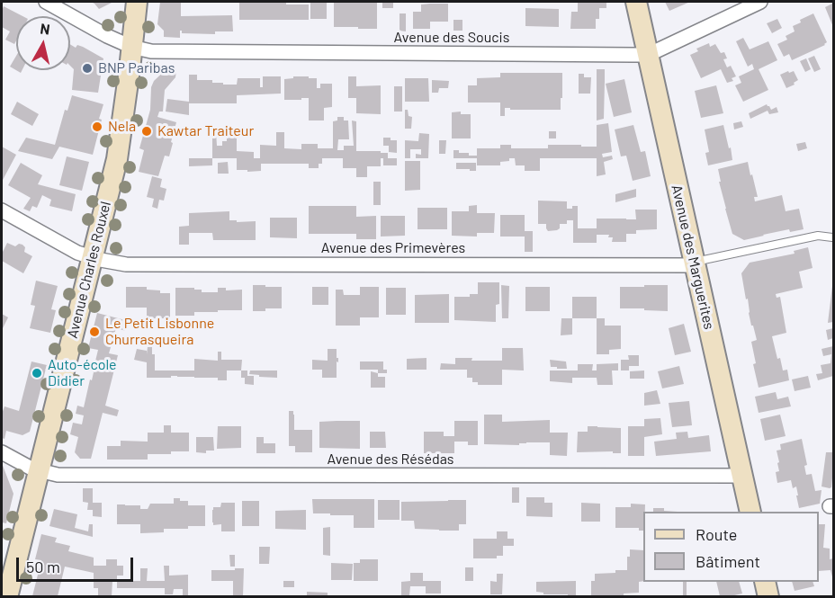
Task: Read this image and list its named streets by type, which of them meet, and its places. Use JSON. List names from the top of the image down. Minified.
{"streets":{"street":["Avenue des Soucis","Avenue des Primevères","Avenue des Marguerites","Avenue Charles Rouxel","Avenue des Résédas"]},"crossings":[["Avenue des Soucis","Avenue des Marguerites"],["Avenue des Soucis","Avenue Charles Rouxel"],["Avenue des Primevères","Avenue des Marguerites"],["Avenue des Primevères","Avenue Charles Rouxel"],["Avenue des Marguerites","Avenue des Résédas"],["Avenue Charles Rouxel","Avenue des Résédas"]],"places":["BNP Paribas","Nela","Kawtar Traiteur","Le Petit Lisbonne Churrasqueira","Auto-école Didier"],"legend":["Route","Bâtiment"],"scale_bar":"50 m","north":"top"}
